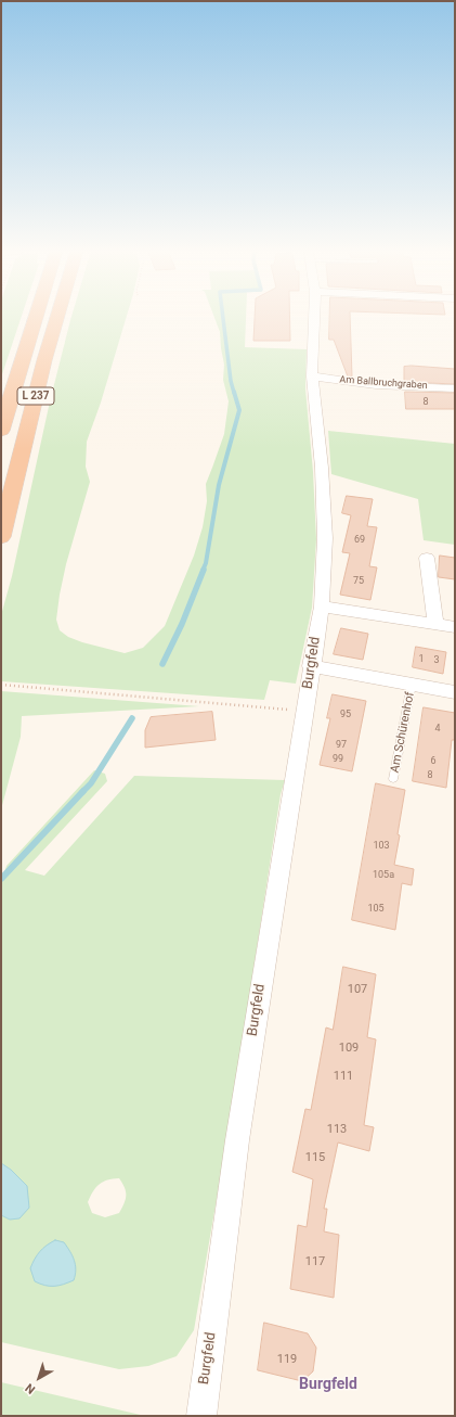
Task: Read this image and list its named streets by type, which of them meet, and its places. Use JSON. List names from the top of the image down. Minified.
{"streets":{"highway":["L 237"],"street":["Am Ballbruchgraben","Burgfeld","Am Schürenhof"]},"crossings":[["Am Ballbruchgraben","Burgfeld"],["Burgfeld","Am Schürenhof"]],"districts":["Burgfeld"],"house_numbers":["8","69","75","1","3","95","4","97","99","6","8","103","105a","105","107","109","111","113","115","117","119"],"north":"bottom left"}
